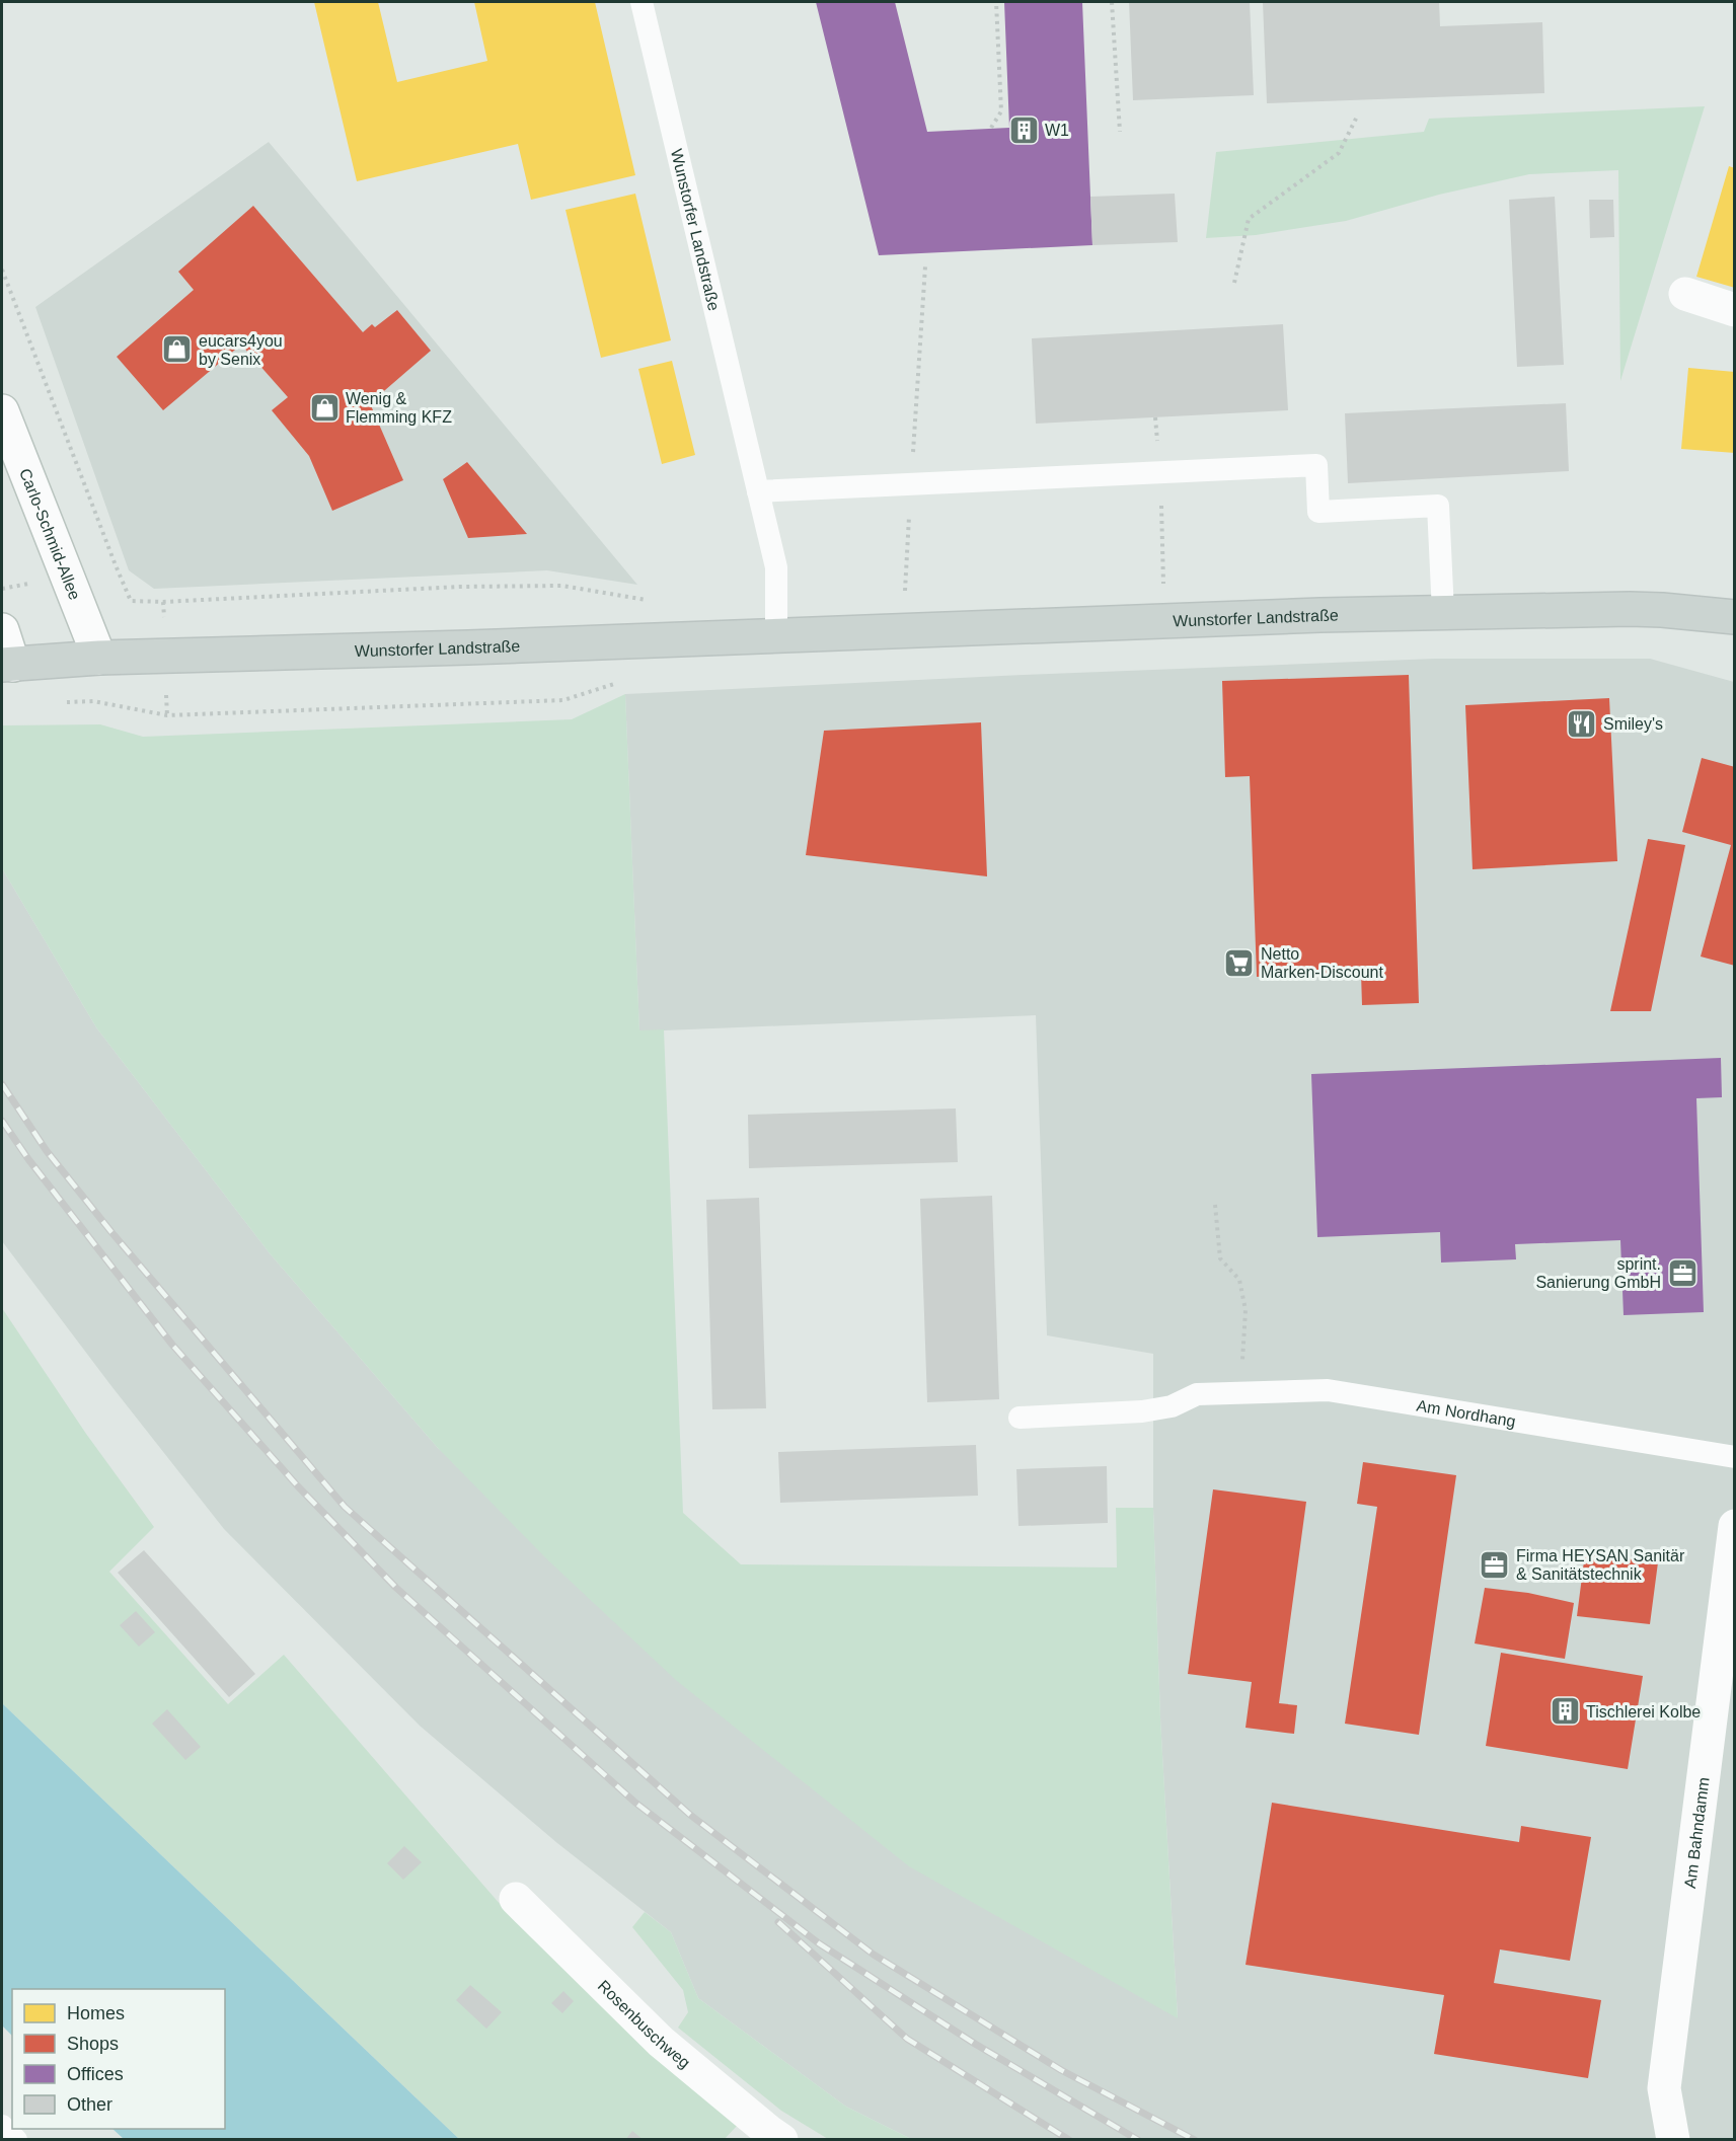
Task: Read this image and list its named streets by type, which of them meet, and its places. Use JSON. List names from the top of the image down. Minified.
{"streets":{"main road":["Wunstorfer Landstraße"],"street":["Carlo-Schmid-Allee","Am Bahndamm","Rosenbuschweg"],"lane":["Am Nordhang"]},"crossings":[["Wunstorfer Landstraße","Carlo-Schmid-Allee"]],"places":{"building":["W1","Tischlerei Kolbe"],"shop":["eucars4you by Senix","Wenig & Flemming KFZ"],"restaurant":["Smiley's"],"supermarket":["Netto Marken-Discount"],"office":["sprint. Sanierung GmbH","Firma HEYSAN Sanitär & Sanitätstechnik"]},"legend":["Homes","Shops","Offices","Other"]}
